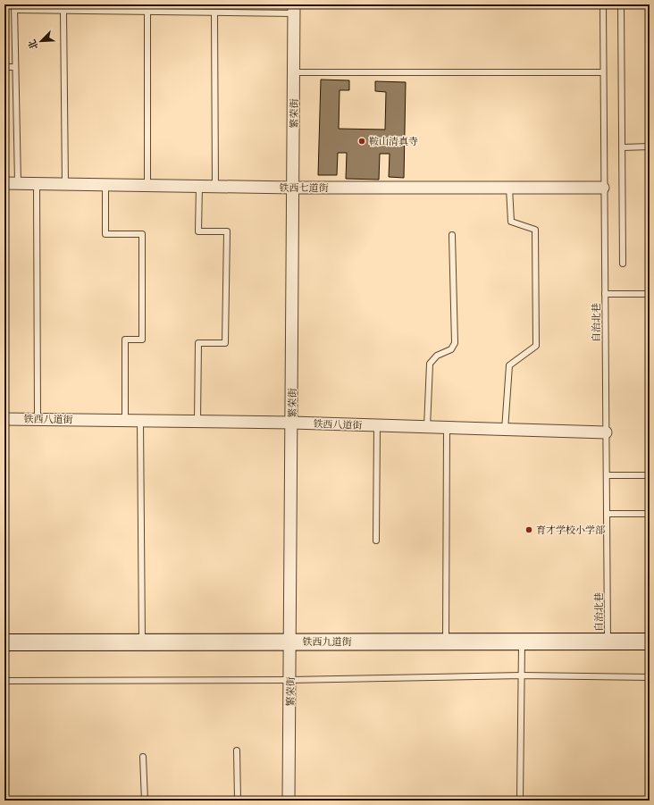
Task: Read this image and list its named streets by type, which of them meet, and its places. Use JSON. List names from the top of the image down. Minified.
{"streets":{"main road":["铁西九道街"],"street":["繁荣街","铁西七道街","铁西八道街"],"lane":["自治北巷"]},"crossings":[["繁荣街","铁西七道街"],["繁荣街","铁西八道街"],["繁荣街","铁西九道街"],["铁西七道街","自治北巷"],["自治北巷","铁西八道街"],["自治北巷","铁西九道街"]],"places":["鞍山清真寺","育才学校小学部"],"north":"bottom left"}
